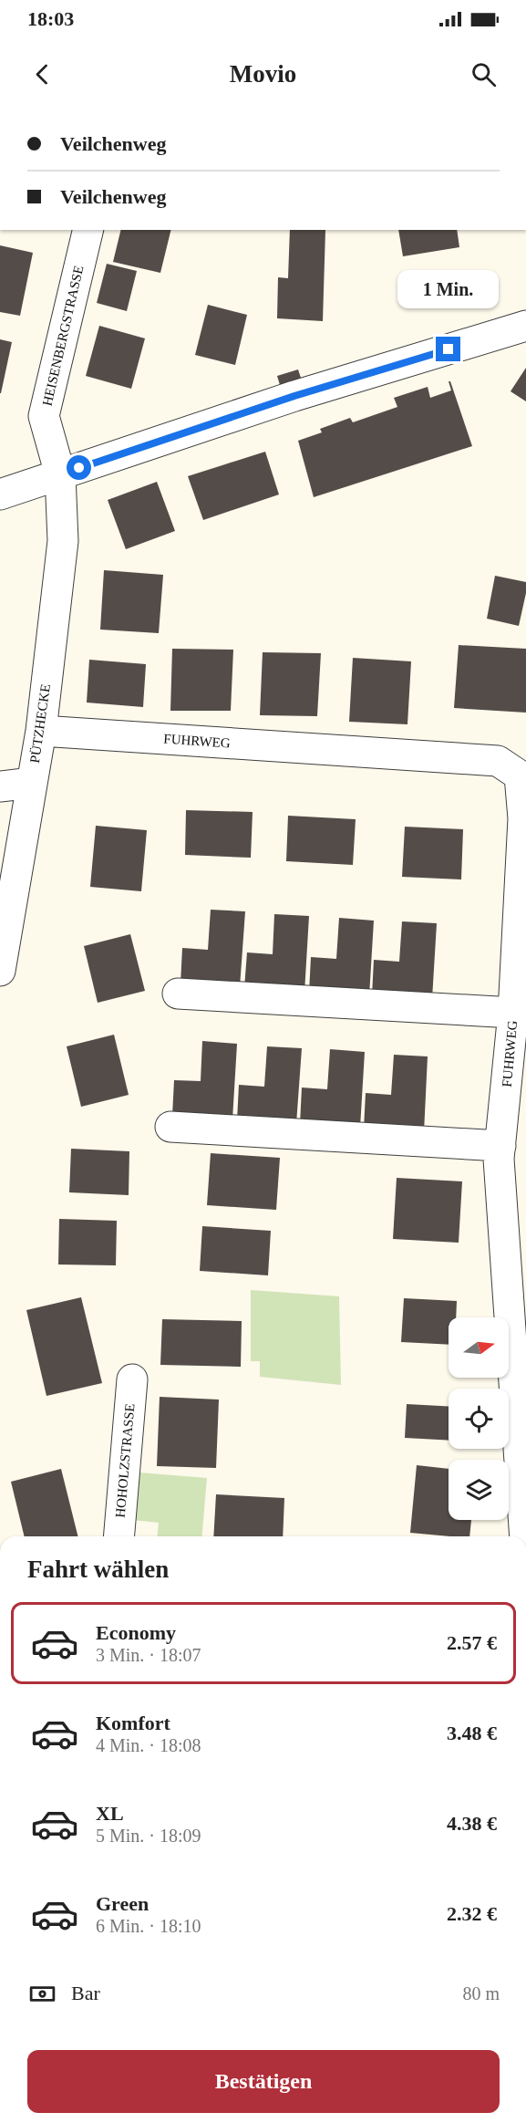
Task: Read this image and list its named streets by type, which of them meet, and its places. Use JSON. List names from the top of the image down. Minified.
{"streets":{"street":["HEISENBERGSTRASSE","PÜTZHECKE","FUHRWEG","HOHOLZSTRASSE"]},"crossings":[["HEISENBERGSTRASSE","PÜTZHECKE"],["PÜTZHECKE","FUHRWEG"]],"north":"right","page":{"status":"18:03","header":"Movio","banner":["Veilchenweg","Veilchenweg"],"bubble":"1 Min.","heading":"Fahrt wählen","list":[{"name":"Economy","note":"3 Min. · 18:07","value":"2.57 €"},{"name":"Komfort","note":"4 Min. · 18:08","value":"3.48 €"},{"name":"XL","note":"5 Min. · 18:09","value":"4.38 €"},{"name":"Green","note":"6 Min. · 18:10","value":"2.32 €"}],"pay":["Bar","80 m"],"buttons":"Bestätigen"}}
